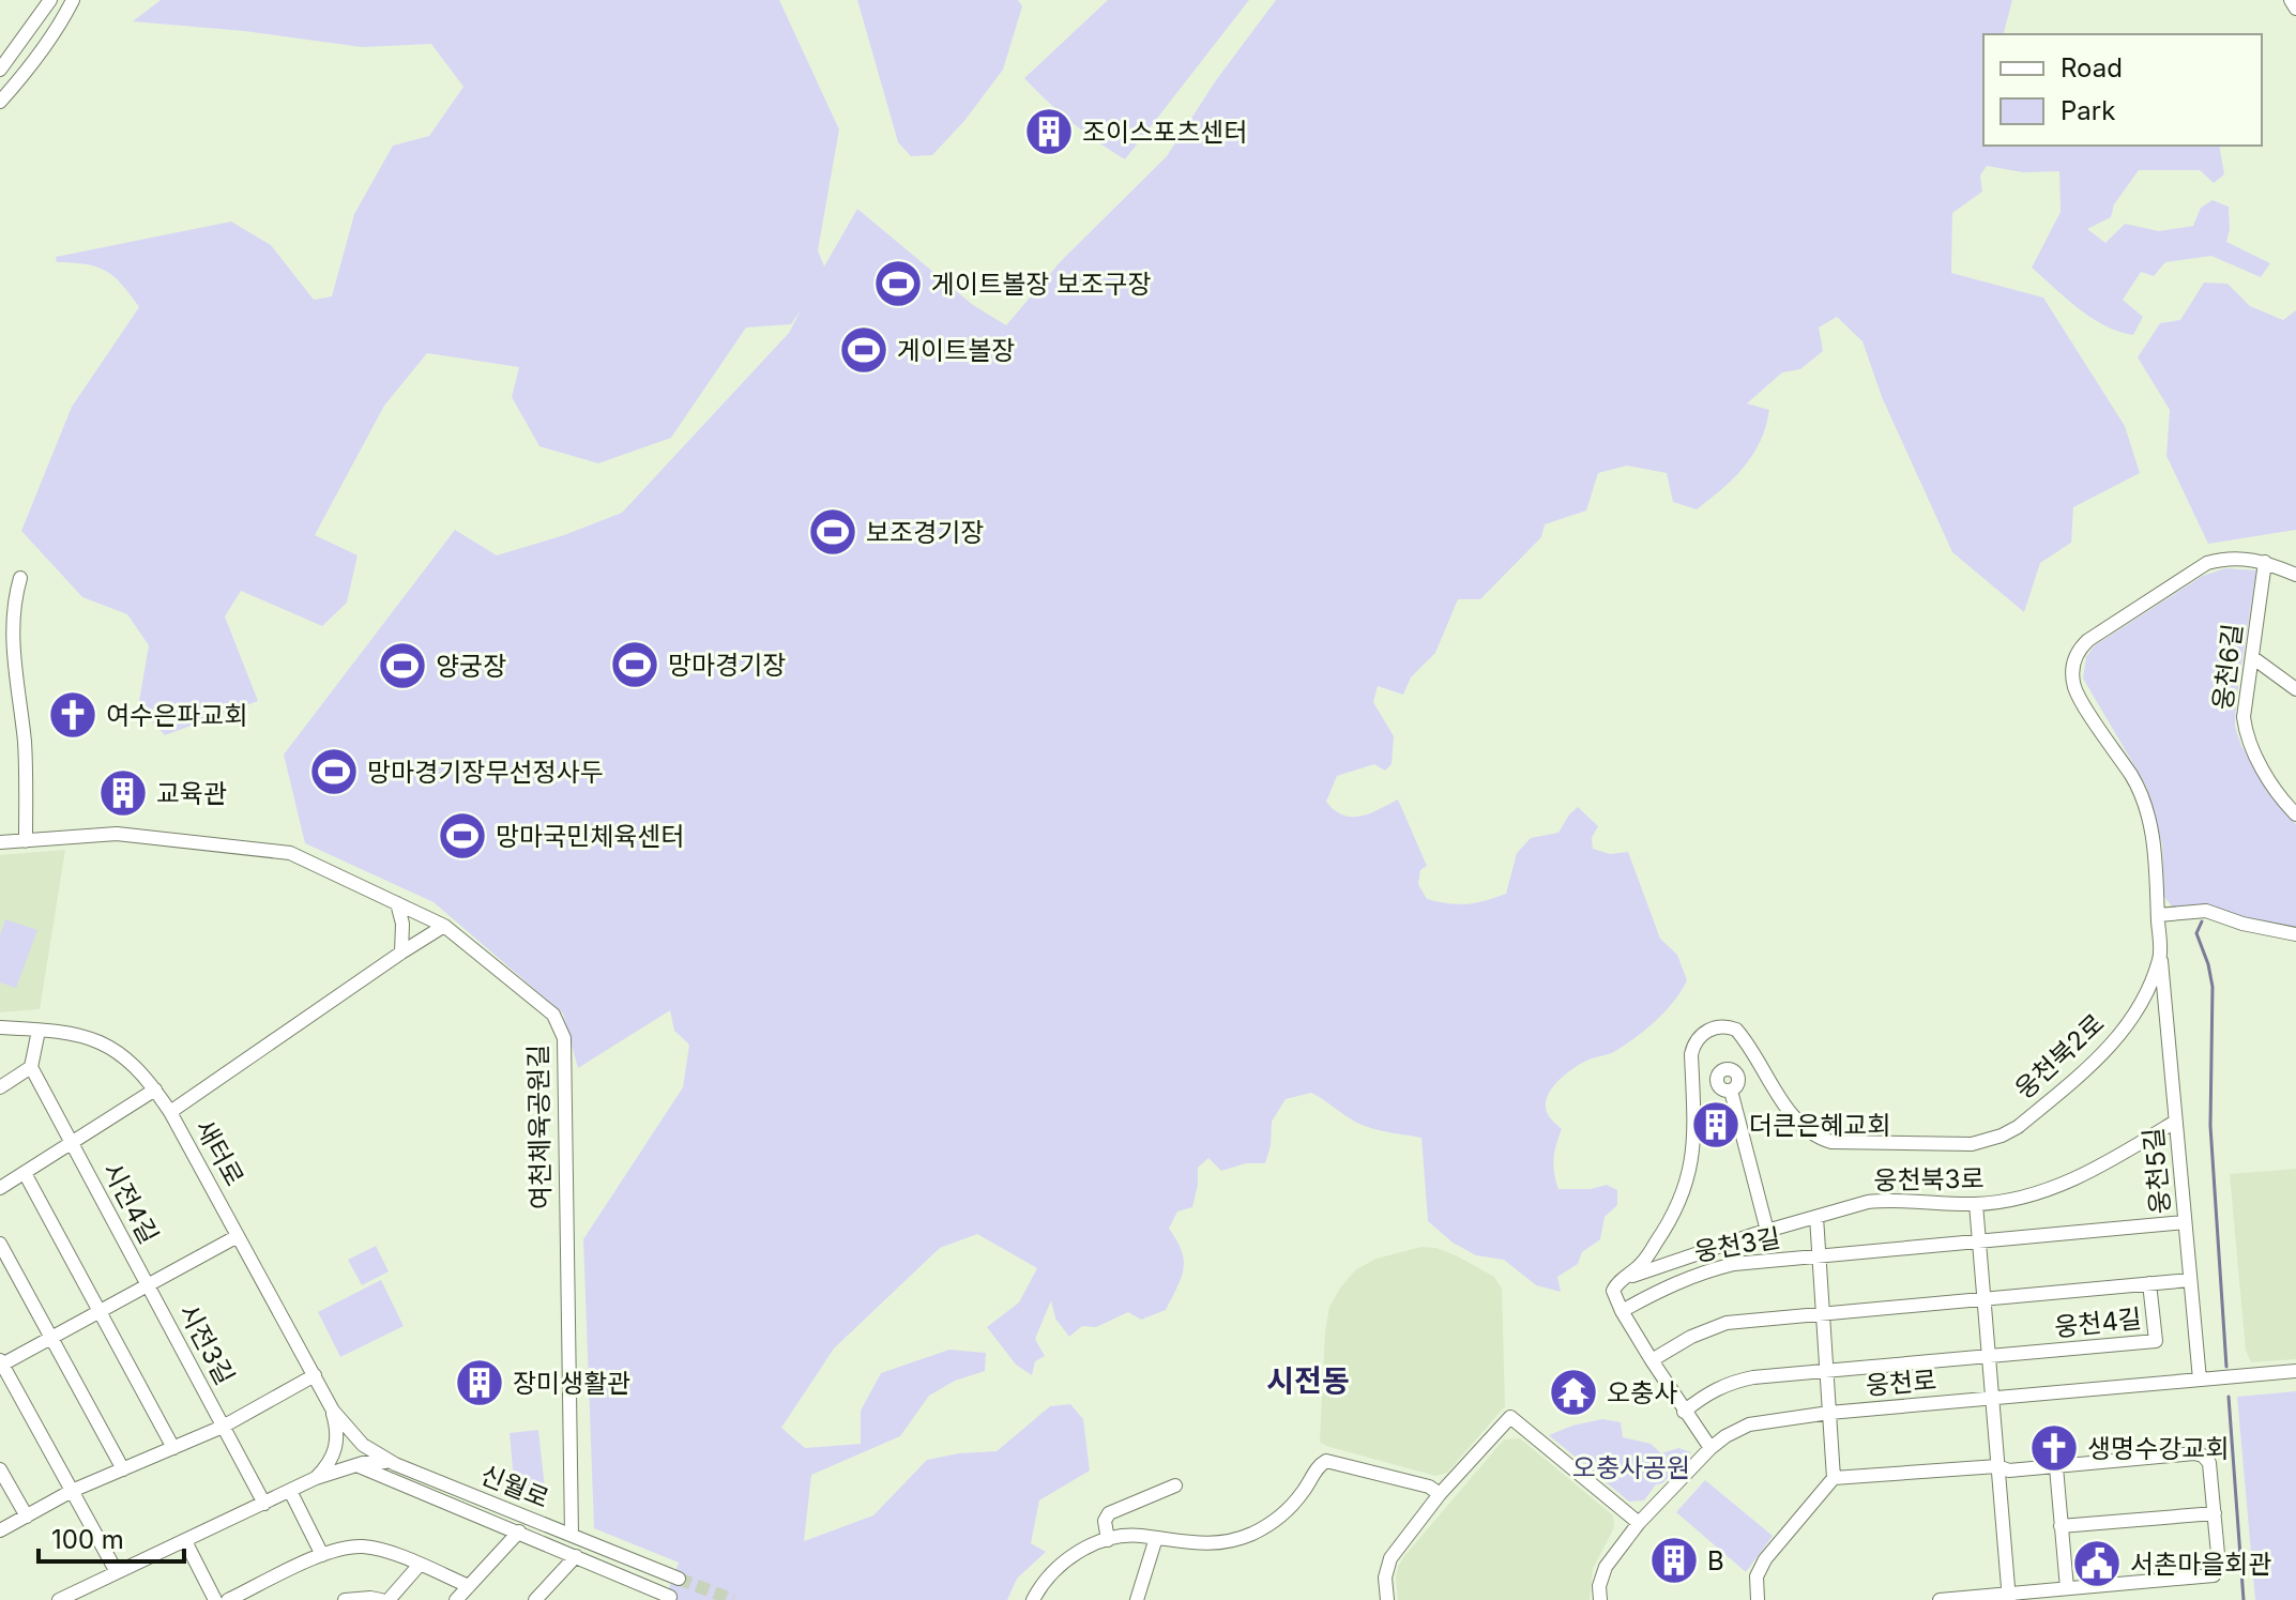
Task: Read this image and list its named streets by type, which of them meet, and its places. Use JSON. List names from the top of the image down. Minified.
{"streets":{"street":["웅천6길","웅천북2로","여천체육공원길","새터로","웅천5길","웅천북3로","시전4길","웅천3길","웅천4길","시전3길","웅천로","신월로"]},"crossings":[["웅천6길","웅천북2로"],["웅천북2로","웅천5길"],["웅천북2로","웅천북3로"],["여천체육공원길","신월로"],["새터로","시전4길"],["새터로","시전3길"],["새터로","신월로"],["웅천5길","웅천북3로"],["웅천5길","웅천4길"],["웅천5길","웅천로"],["웅천북3로","웅천3길"],["시전4길","시전3길"],["웅천3길","웅천로"]],"districts":["시전동"],"parks":["오충사공원"],"places":{"building":["조이스포츠센터","교육관","더큰은혜교회","장미생활관","B"],"sports":["게이트볼장 보조구장","게이트볼장","보조경기장","망마경기장","양궁장","망마경기장무선정사두","망마국민체육센터"],"church":["여수은파교회","생명수강교회"],"temple":["오충사"],"public building":["서촌마을회관"]},"legend":["Road","Park"],"scale_bar":"100 m"}
